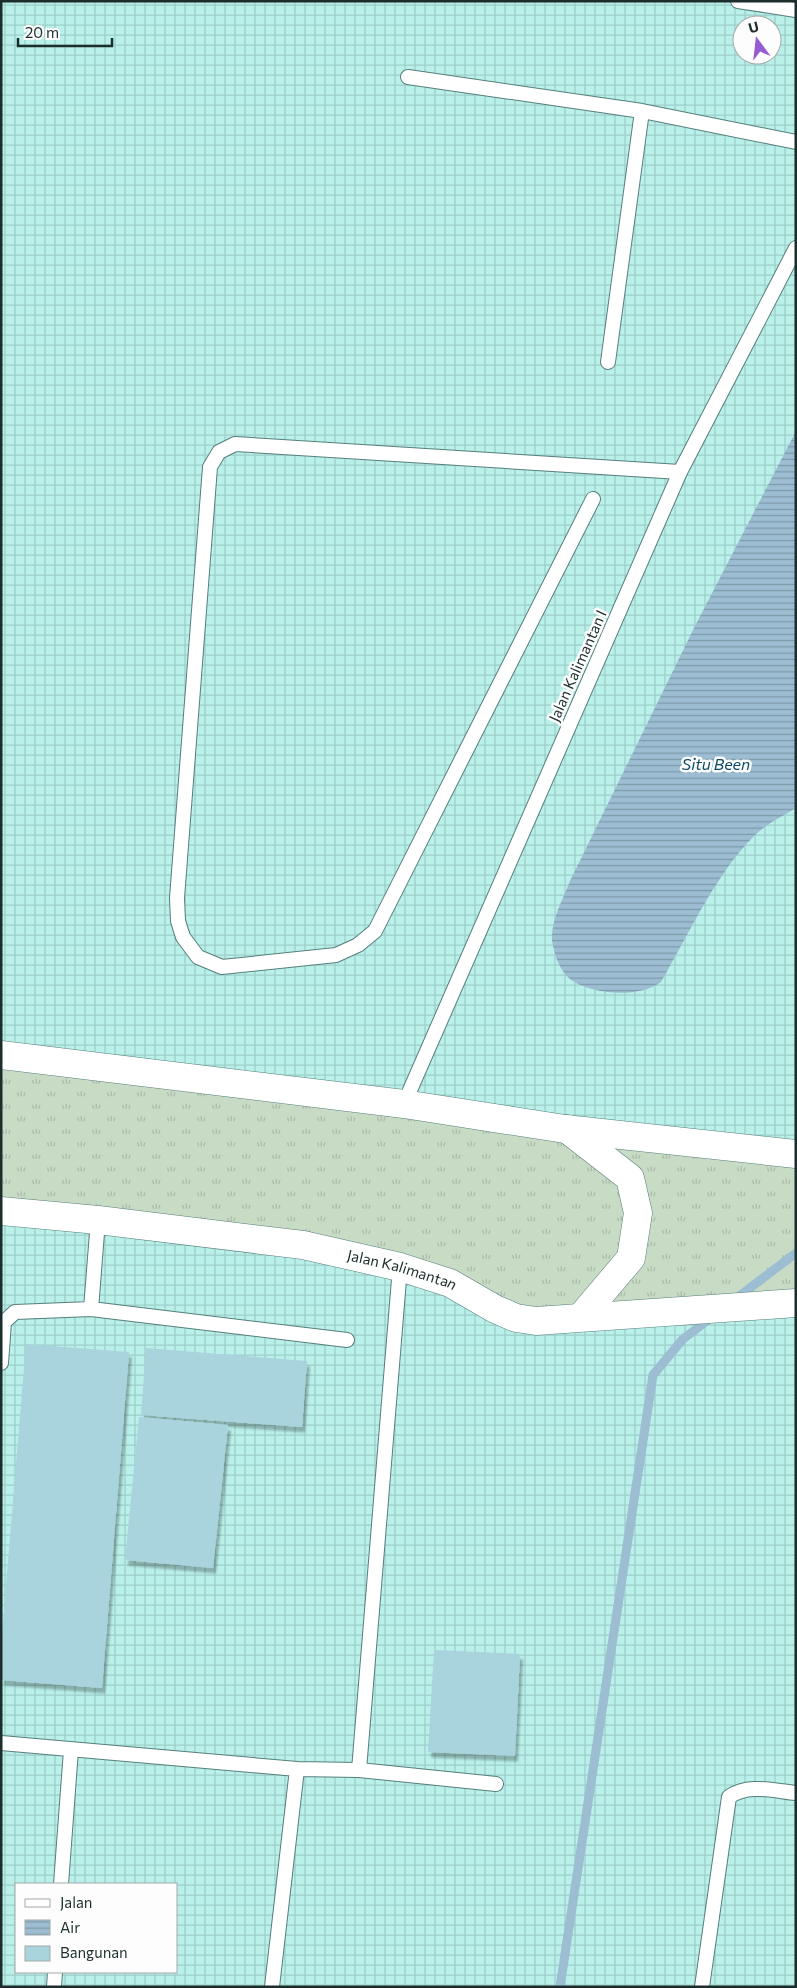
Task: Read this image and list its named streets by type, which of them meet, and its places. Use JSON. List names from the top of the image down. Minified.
{"streets":{"street":["Jalan Kalimantan"],"lane":["Jalan Kalimantan I"]},"water":["Situ Been"],"legend":["Jalan","Air","Bangunan"],"scale_bar":"20 m","north":"top"}
